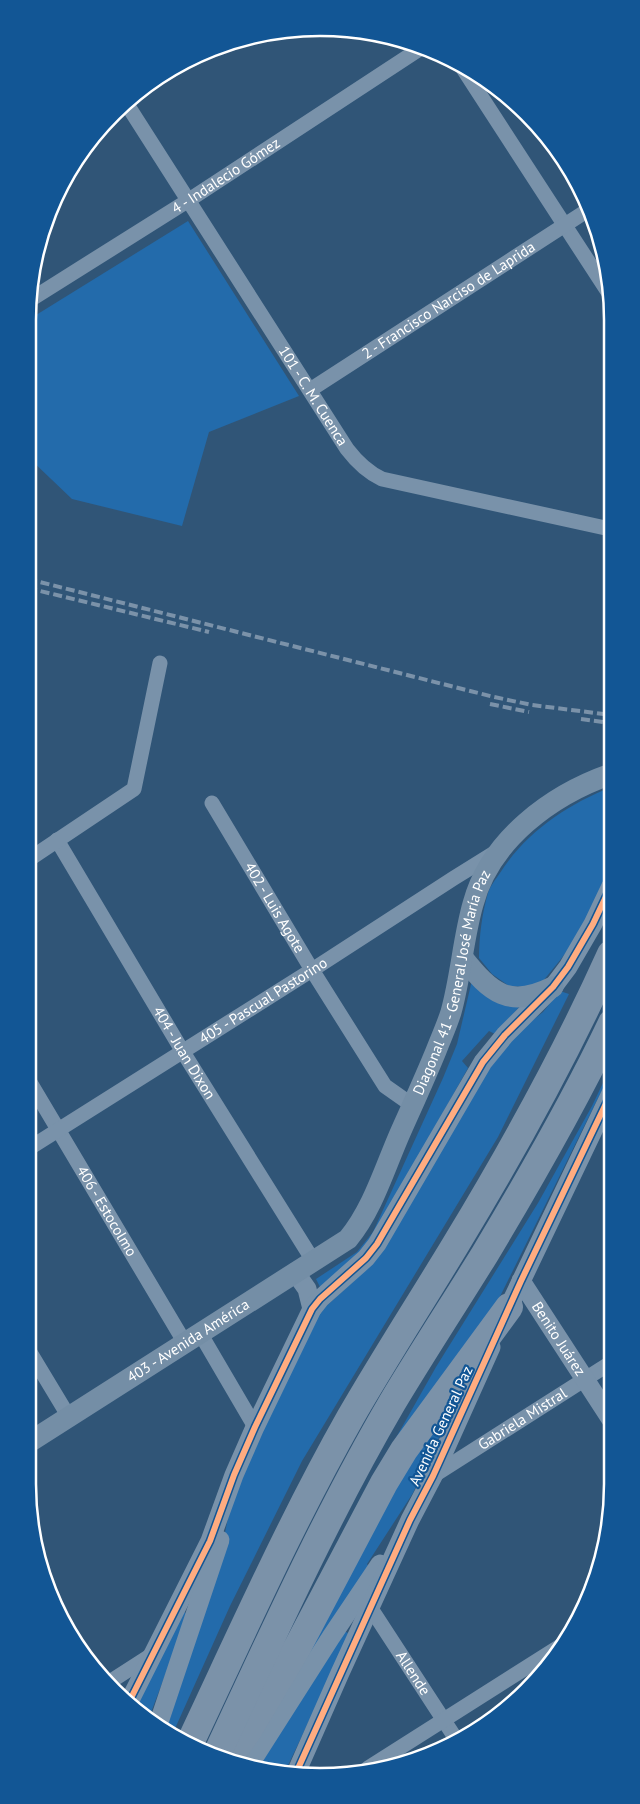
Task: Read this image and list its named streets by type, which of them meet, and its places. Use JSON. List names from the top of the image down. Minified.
{"streets":{"main road":["Diagonal 41 - General José María Paz","403 - Avenida América"],"street":["4 - Indalecio Gómez","2 - Francisco Narciso de Laprida","101 - C. M. Cuenca","402 - Luis Agote","405 - Pascual Pastorino","404 - Juan Dixon","406 - Estocolmo","Benito Juárez","Gabriela Mistral","Avenida General Paz","Allende"]},"crossings":[["4 - Indalecio Gómez","101 - C. M. Cuenca"],["2 - Francisco Narciso de Laprida","101 - C. M. Cuenca"],["402 - Luis Agote","Diagonal 41 - General José María Paz"],["402 - Luis Agote","405 - Pascual Pastorino"],["Diagonal 41 - General José María Paz","405 - Pascual Pastorino"],["Diagonal 41 - General José María Paz","403 - Avenida América"],["405 - Pascual Pastorino","404 - Juan Dixon"],["405 - Pascual Pastorino","406 - Estocolmo"],["404 - Juan Dixon","403 - Avenida América"],["406 - Estocolmo","403 - Avenida América"],["Benito Juárez","Gabriela Mistral"],["Benito Juárez","Avenida General Paz"],["Gabriela Mistral","Avenida General Paz"],["Avenida General Paz","Allende"]]}
